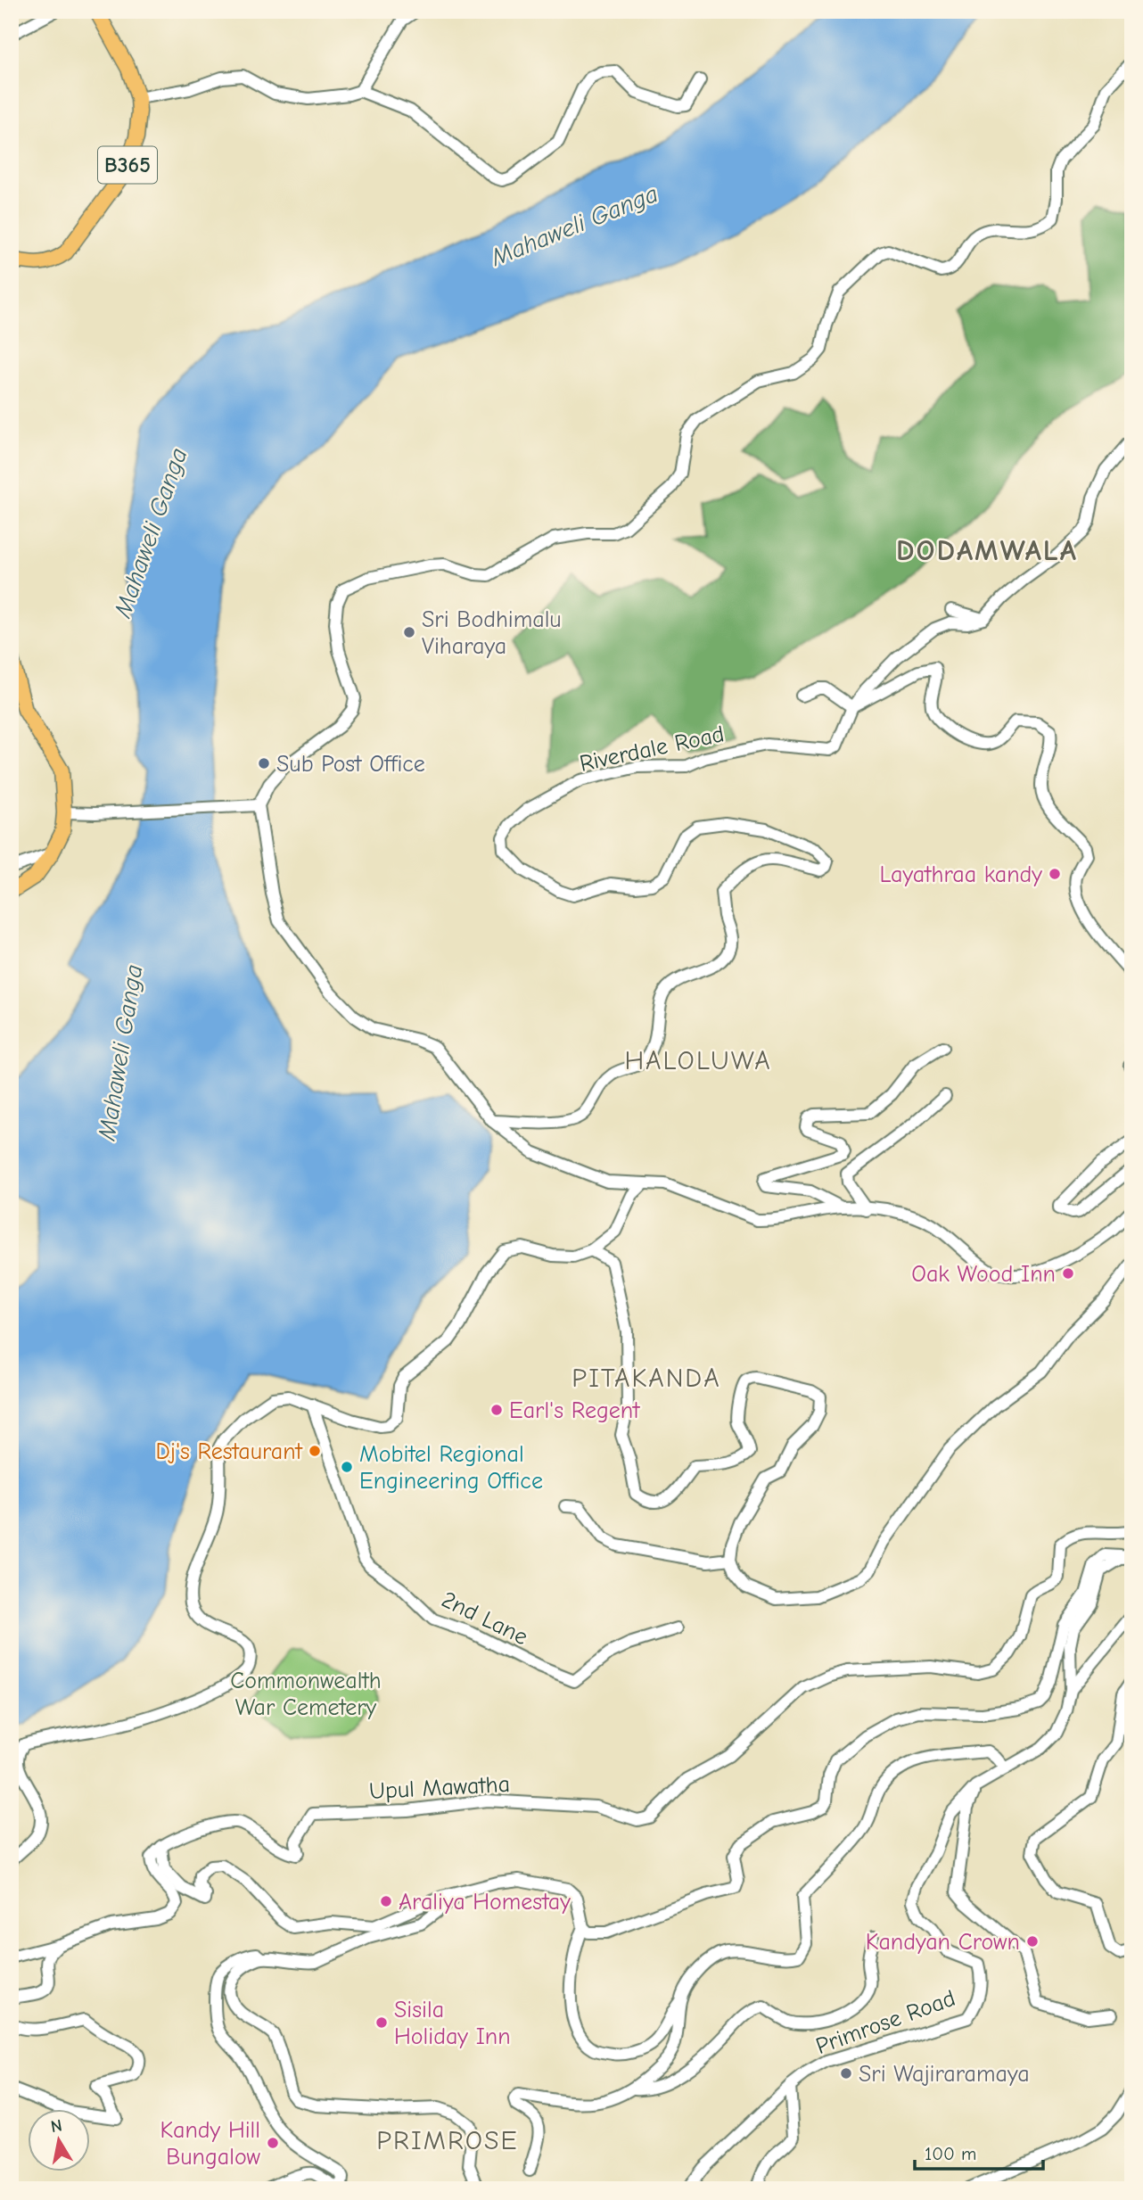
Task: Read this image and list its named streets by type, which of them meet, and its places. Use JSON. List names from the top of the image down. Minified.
{"streets":{"main road":["B365"],"street":["Riverdale Road","2nd Lane","Upul Mawatha","Primrose Road"]},"districts":["DODAMWALA","HALOLUWA","PITAKANDA","PRIMROSE"],"water":["Mahaweli Ganga"],"parks":["Commonwealth War Cemetery"],"places":["Sri Bodhimalu Viharaya","Sub Post Office","Layathraa kandy","Oak Wood Inn","Earl's Regent","Dj's Restaurant","Mobitel Regional Engineering Office","Araliya Homestay","Kandyan Crown","Sisila Holiday Inn","Sri Wajiraramaya","Kandy Hill Bungalow"],"scale_bar":"100 m","north":"top"}
